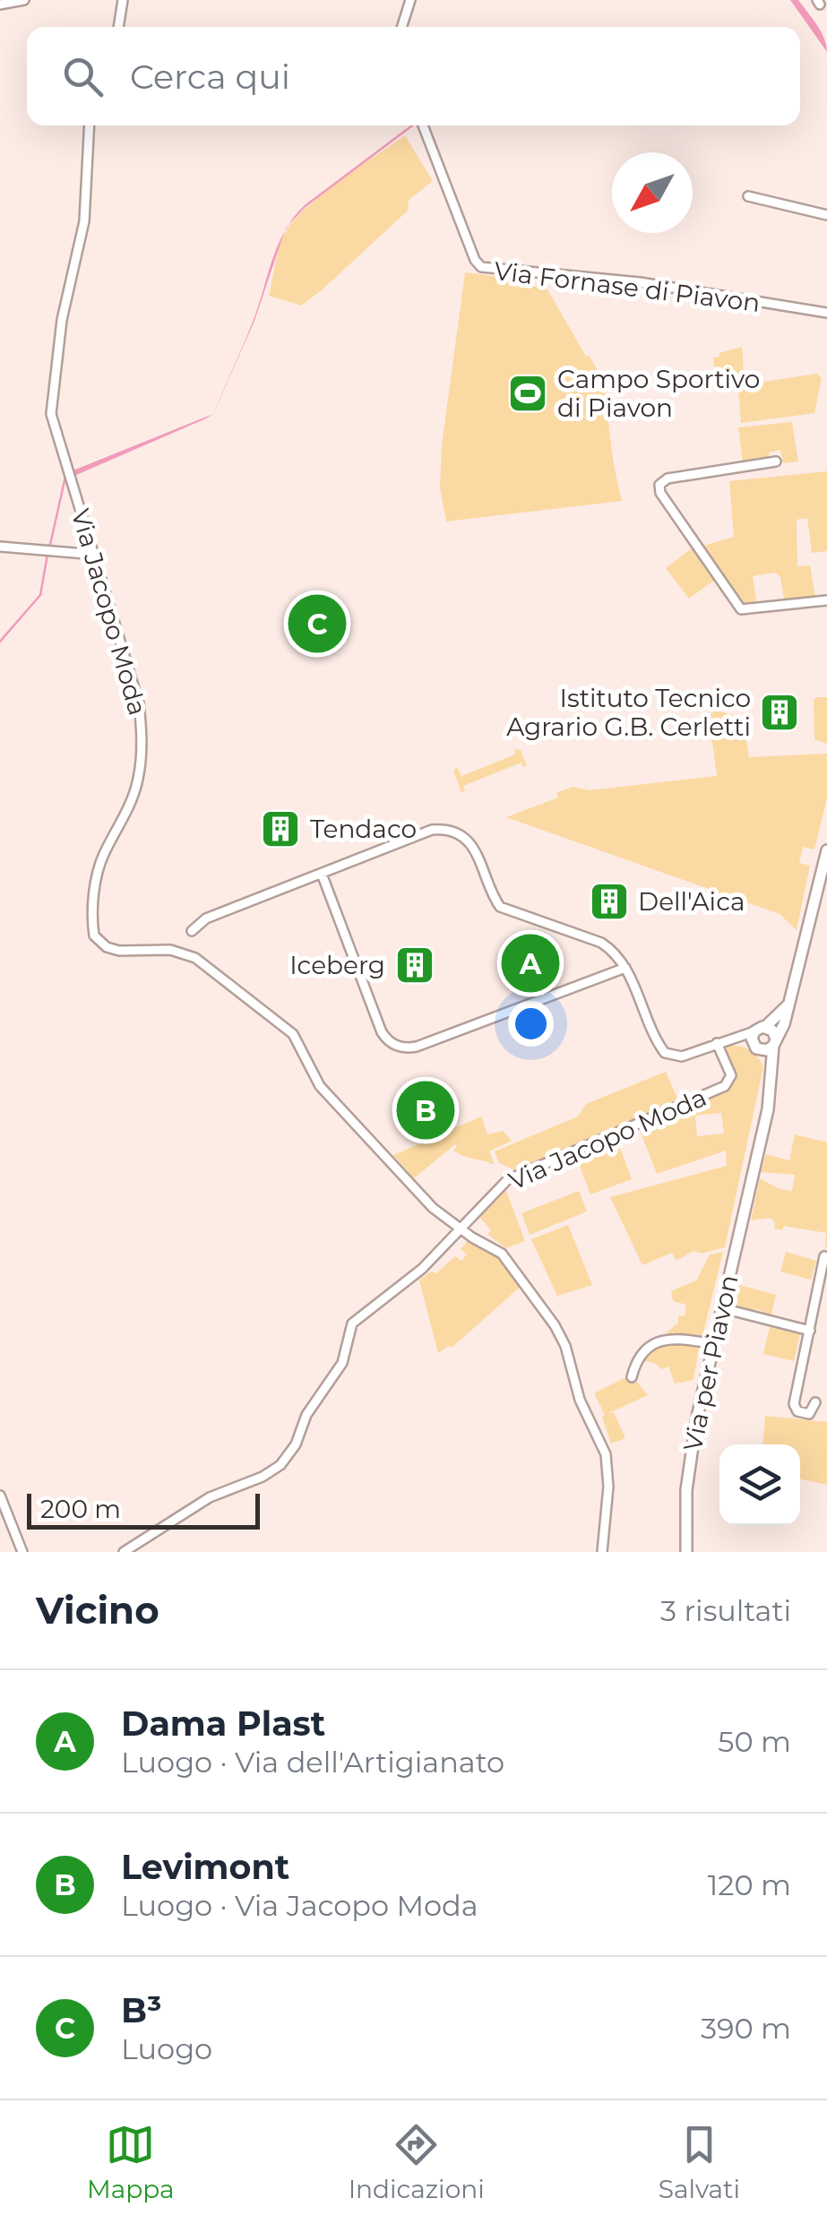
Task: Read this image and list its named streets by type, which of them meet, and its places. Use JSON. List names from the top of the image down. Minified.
{"streets":{"main road":["Via per Piavon"],"street":["Via Fornase di Piavon","Via Jacopo Moda"]},"places":{"sports":["Campo Sportivo di Piavon"],"building":["Istituto Tecnico Agrario G.B. Cerletti","Tendaco","Dell'Aica","Iceberg"]},"scale_bar":"200 m","north":"bottom left","page":{"search":"Cerca qui","pins":["C","A","B"],"scale":"200 m","heading":["Vicino","3 risultati"],"list":[{"mark":"A","name":"Dama Plast","note":"Luogo · Via dell'Artigianato","value":"50 m"},{"mark":"B","name":"Levimont","note":"Luogo · Via Jacopo Moda","value":"120 m"},{"mark":"C","name":"B³","note":"Luogo","value":"390 m"}],"nav":["Mappa","Indicazioni","Salvati"]}}
